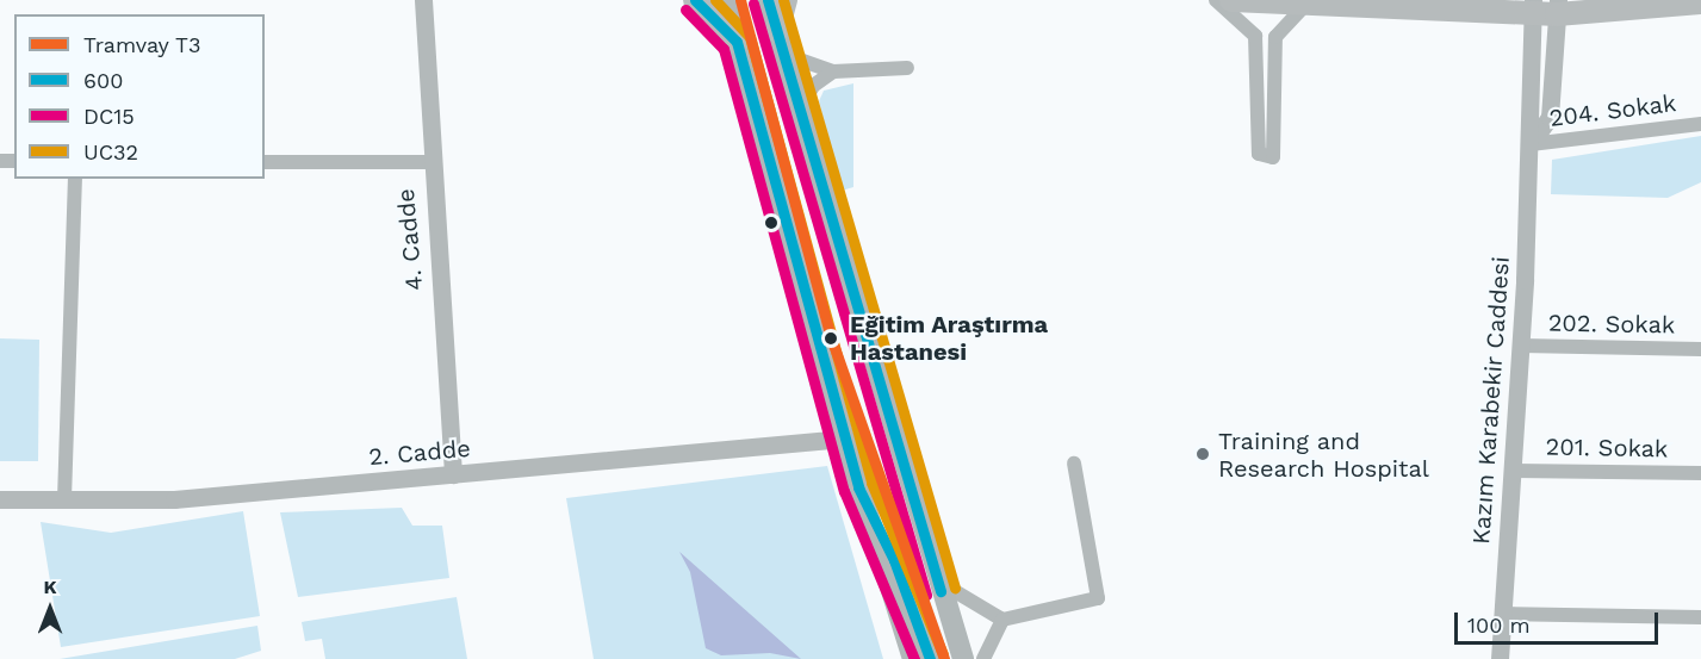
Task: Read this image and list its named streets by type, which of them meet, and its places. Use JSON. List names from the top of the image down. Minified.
{"streets":{"street":["204. Sokak","4. Cadde","202. Sokak","Kazım Karabekir Caddesi","201. Sokak","2. Cadde"]},"crossings":[["204. Sokak","Kazım Karabekir Caddesi"],["4. Cadde","2. Cadde"],["202. Sokak","Kazım Karabekir Caddesi"],["Kazım Karabekir Caddesi","201. Sokak"]],"places":["Eğitim Araştırma Hastanesi","Training and Research Hospital"],"lines":["tram line T3","transit line 600","transit line UC32","transit line DC15"],"legend":["Tramvay T3","600","DC15","UC32"],"scale_bar":"100 m","north":"top"}
